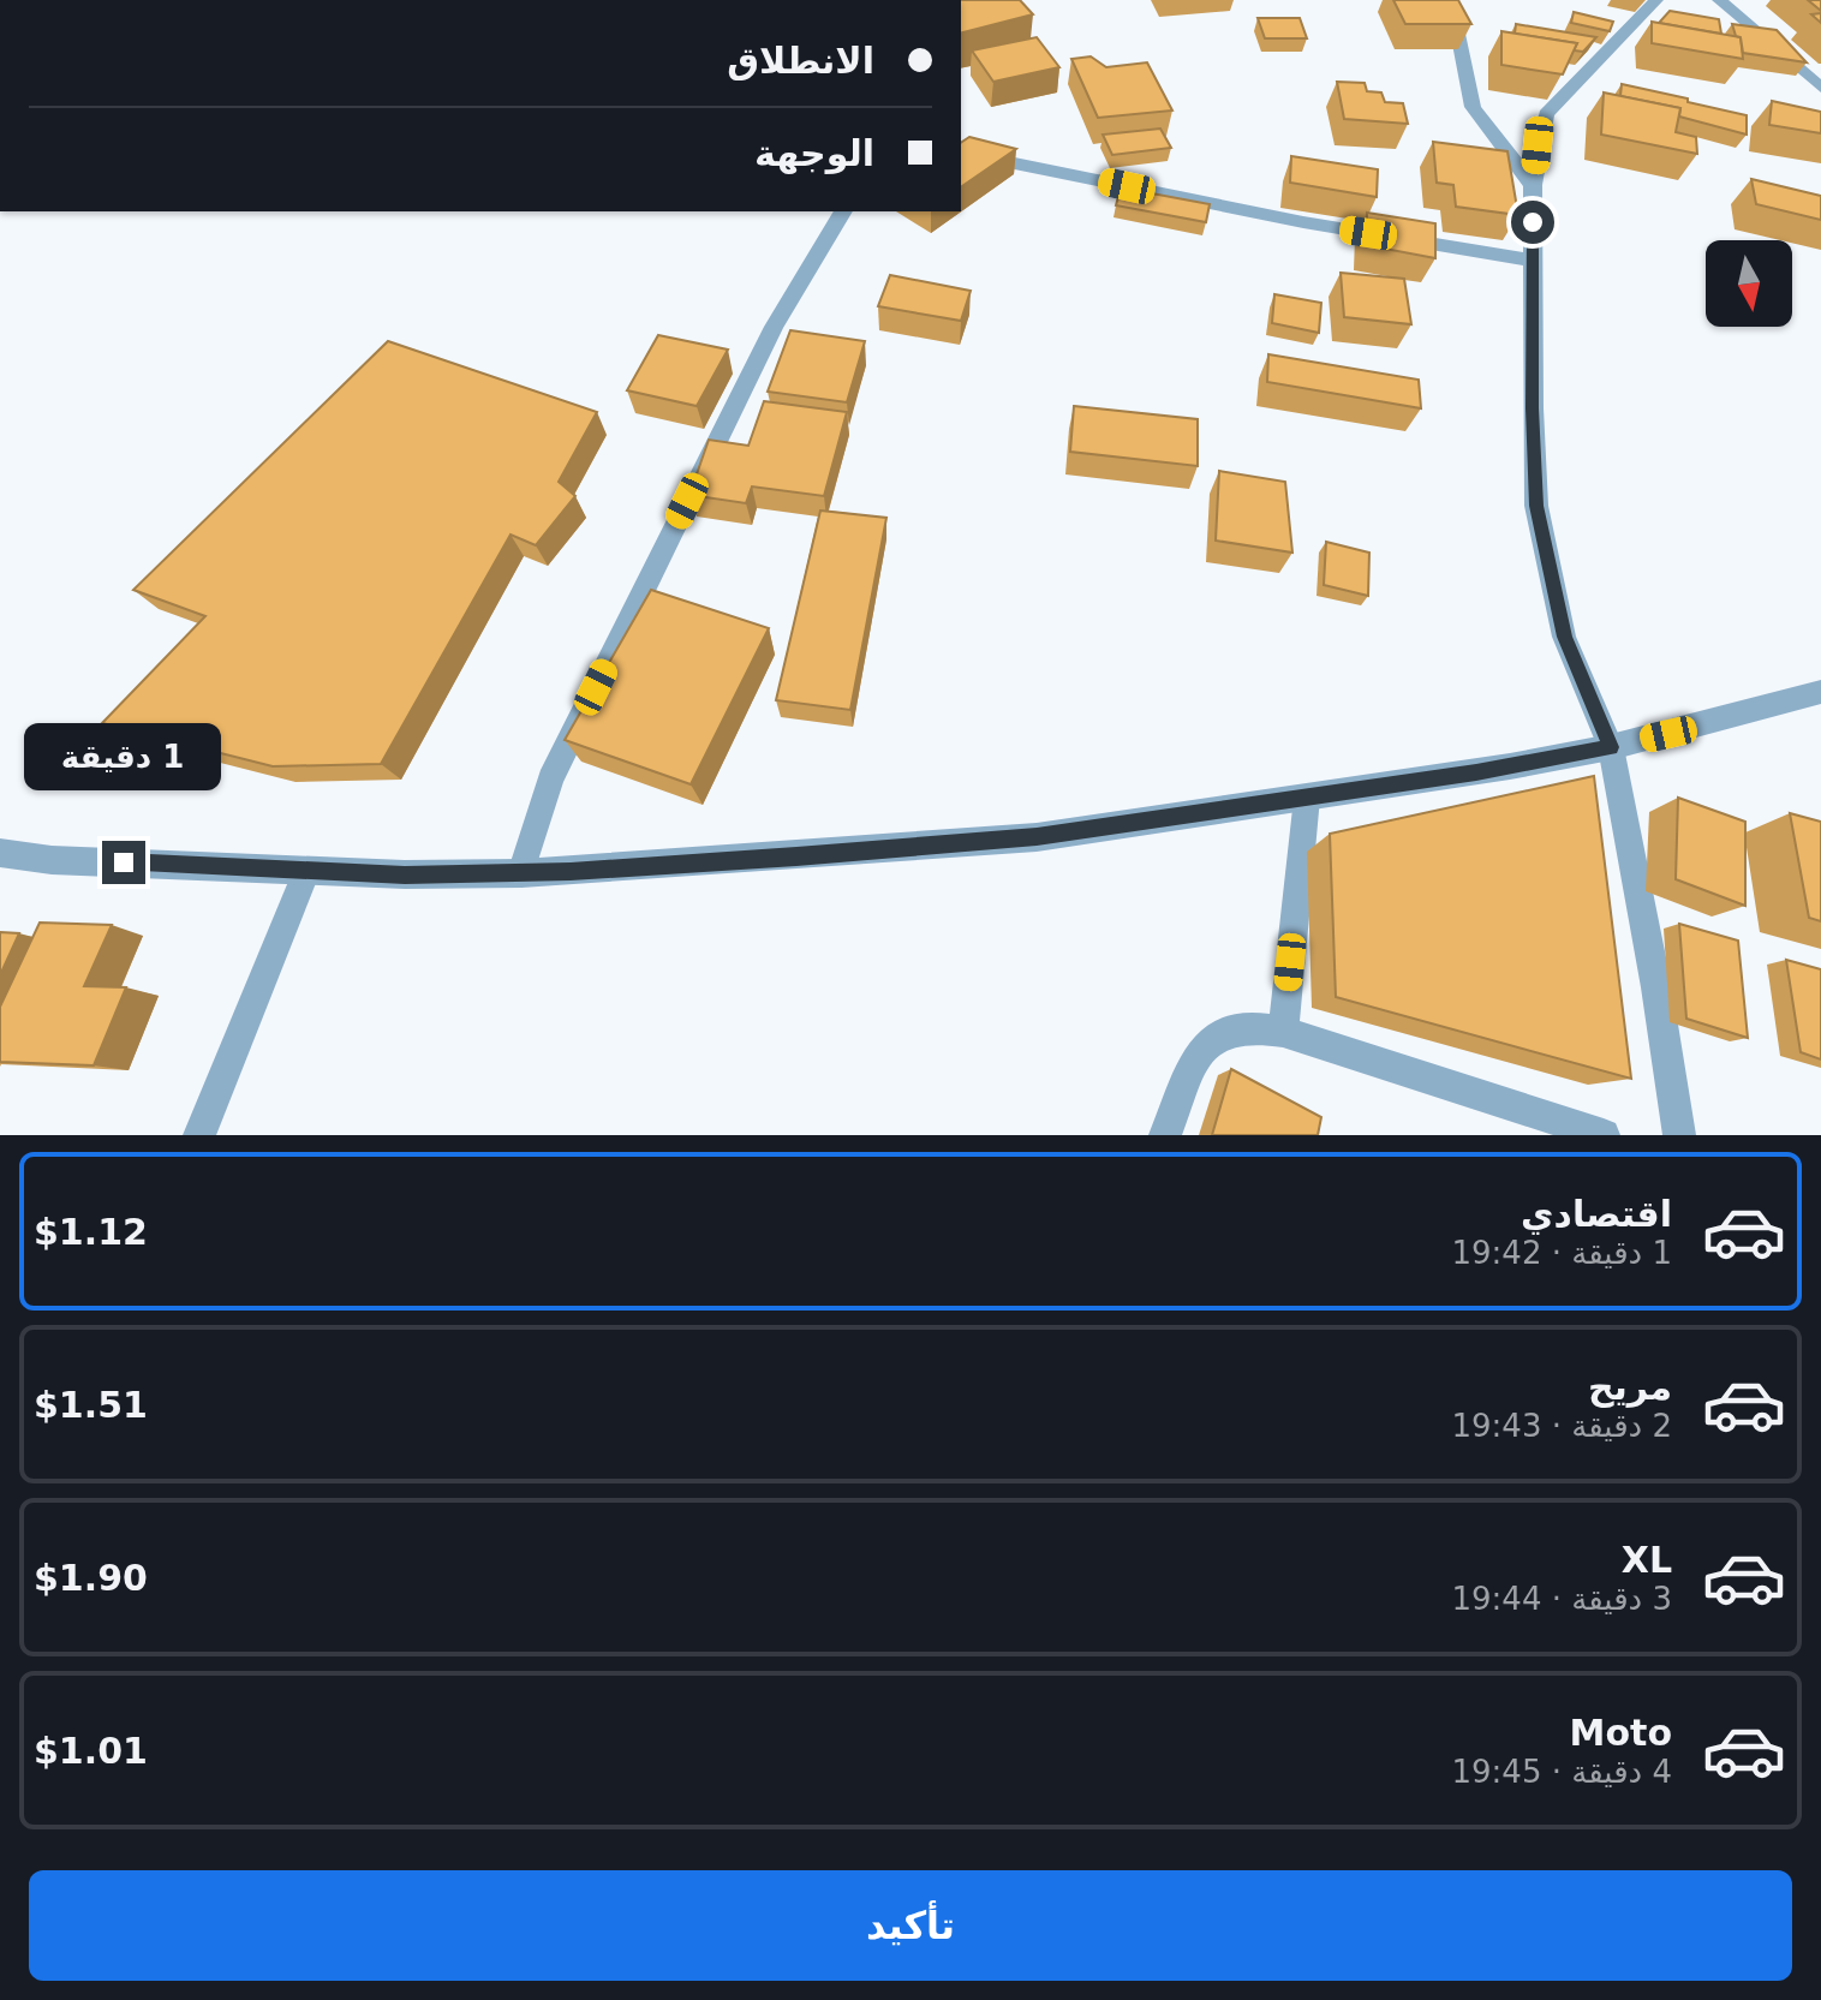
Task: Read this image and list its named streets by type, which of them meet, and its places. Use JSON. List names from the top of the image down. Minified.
{"north":"bottom","page":{"banner":["الانطلاق","الوجهة"],"bubble":"1 دقيقة","list":[{"name":"اقتصادي","note":"1 دقيقة · 19:42","value":"$1.12"},{"name":"مريح","note":"2 دقيقة · 19:43","value":"$1.51"},{"name":"XL","note":"3 دقيقة · 19:44","value":"$1.90"},{"name":"Moto","note":"4 دقيقة · 19:45","value":"$1.01"}],"buttons":"تأكيد"}}
